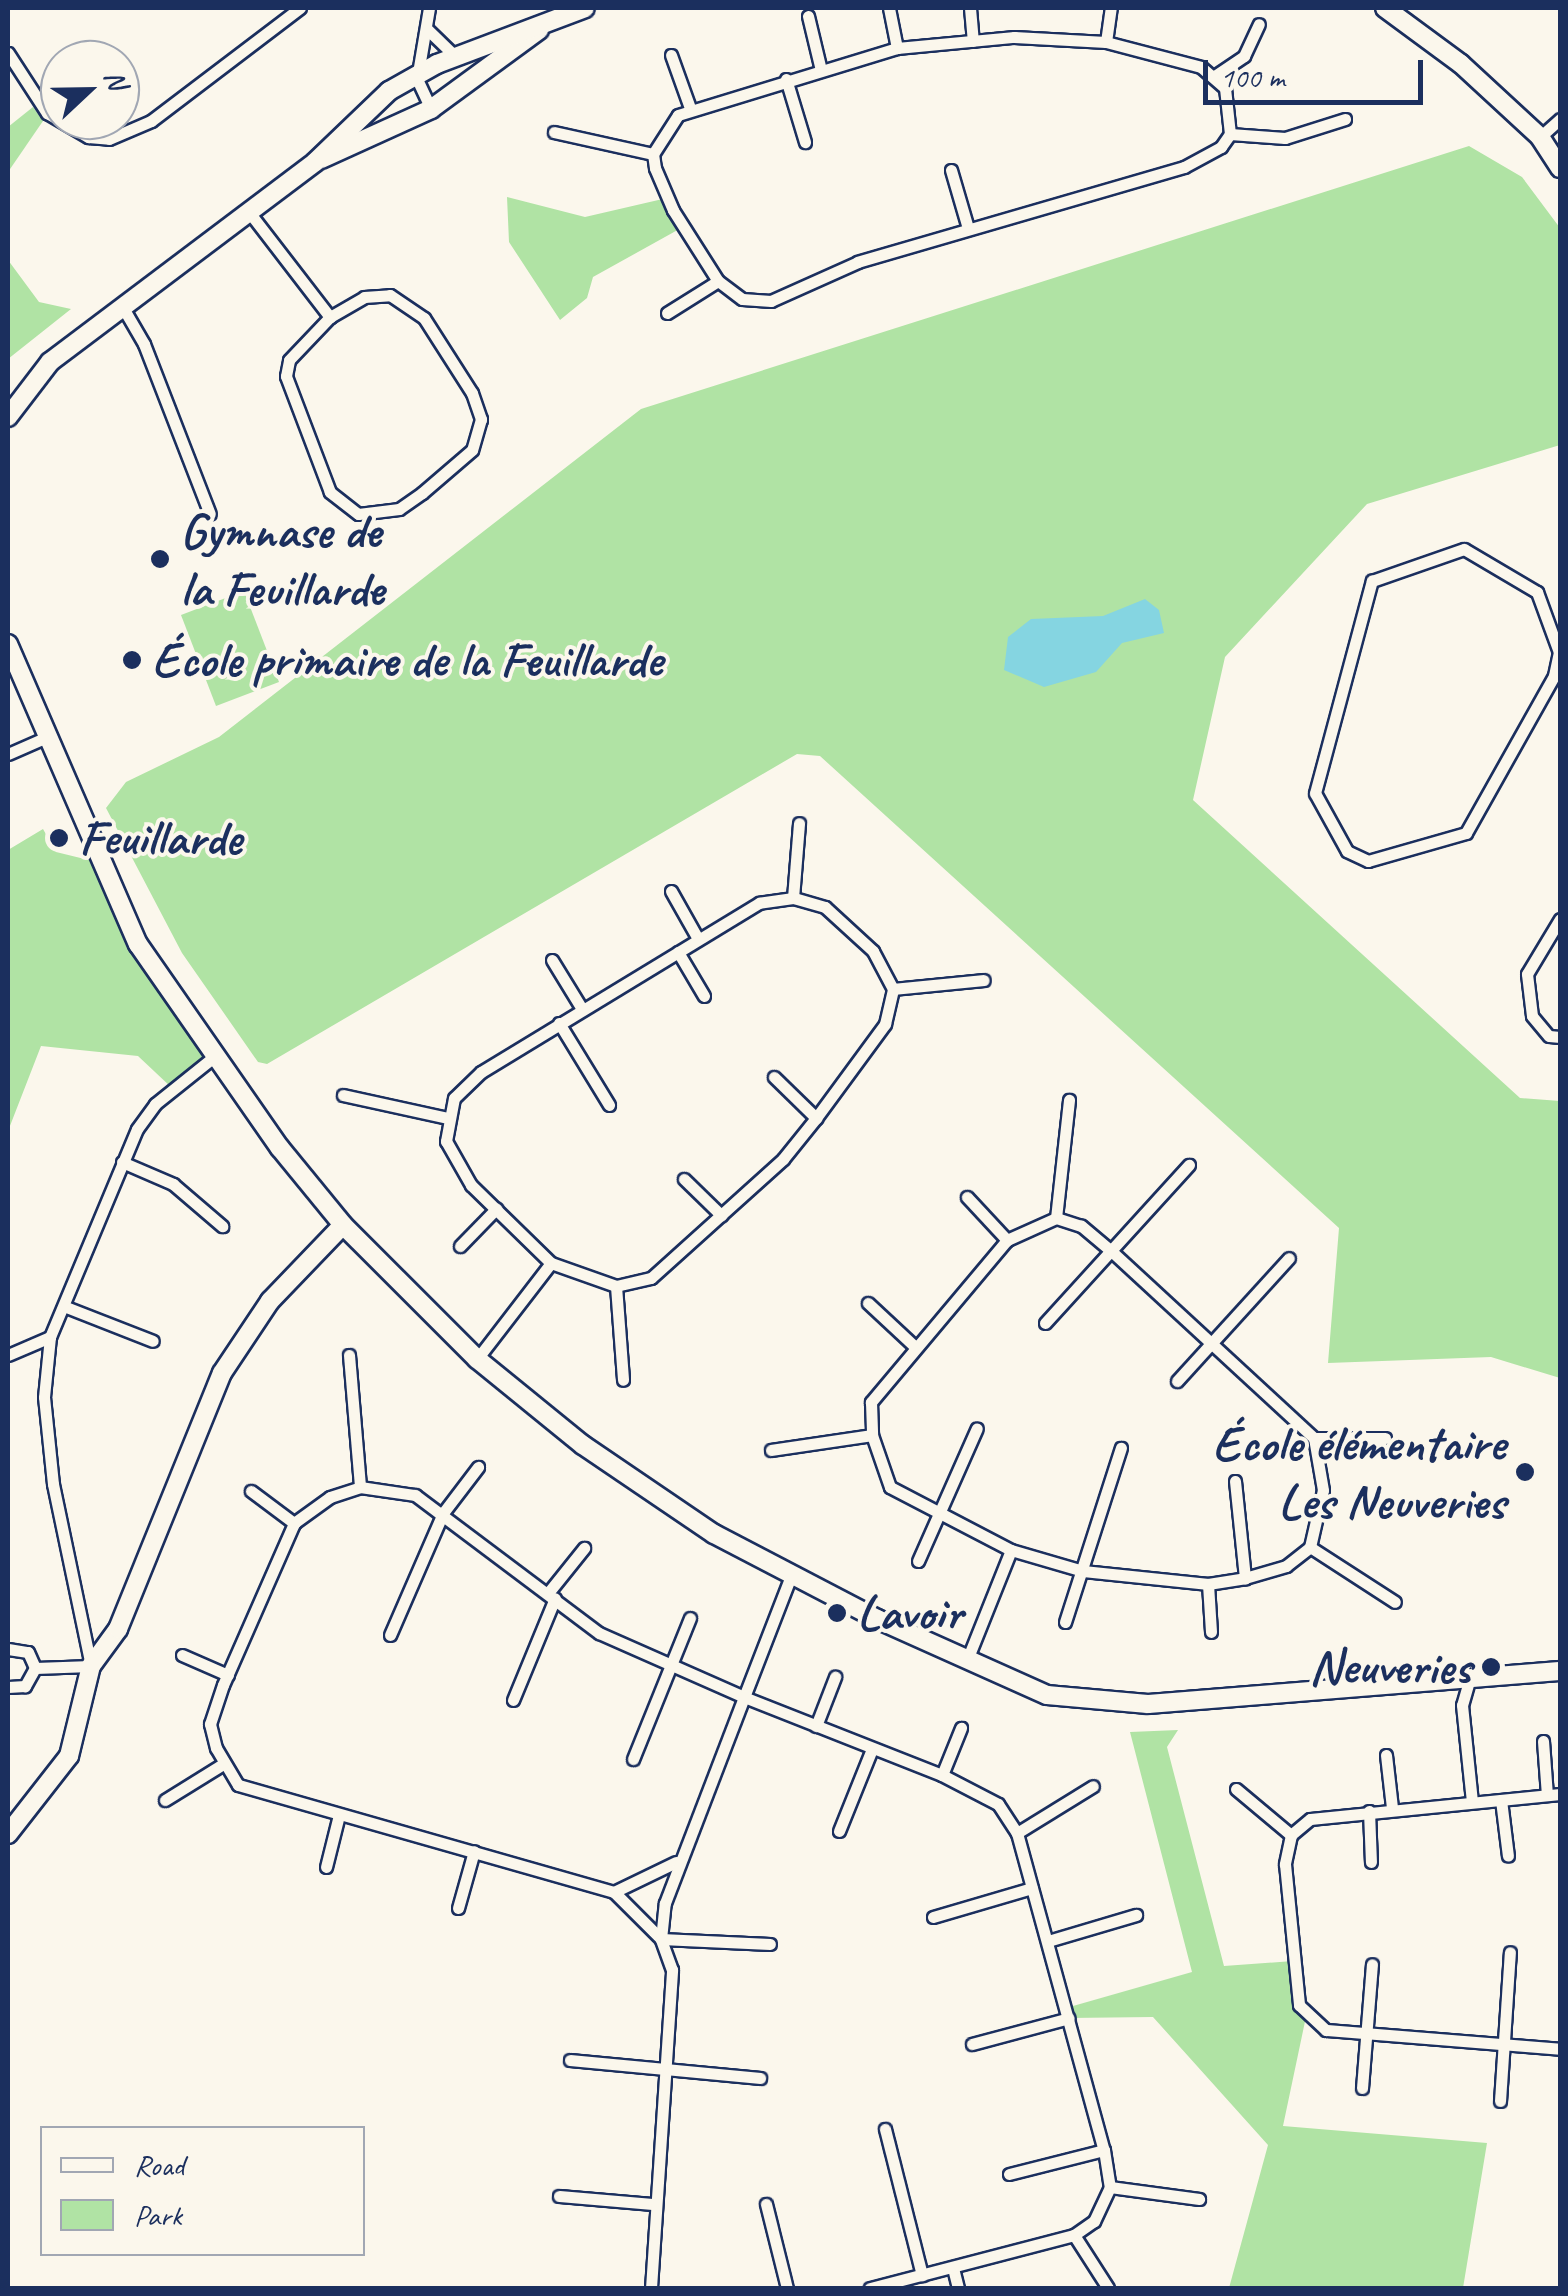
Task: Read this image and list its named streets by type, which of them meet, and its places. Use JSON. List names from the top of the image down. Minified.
{"places":["Gymnase de la Feuillarde","École primaire de la Feuillarde","Feuillarde","École élémentaire Les Neuveries","Lavoir","Neuveries"],"legend":["Road","Park"],"scale_bar":"100 m","north":"right"}
